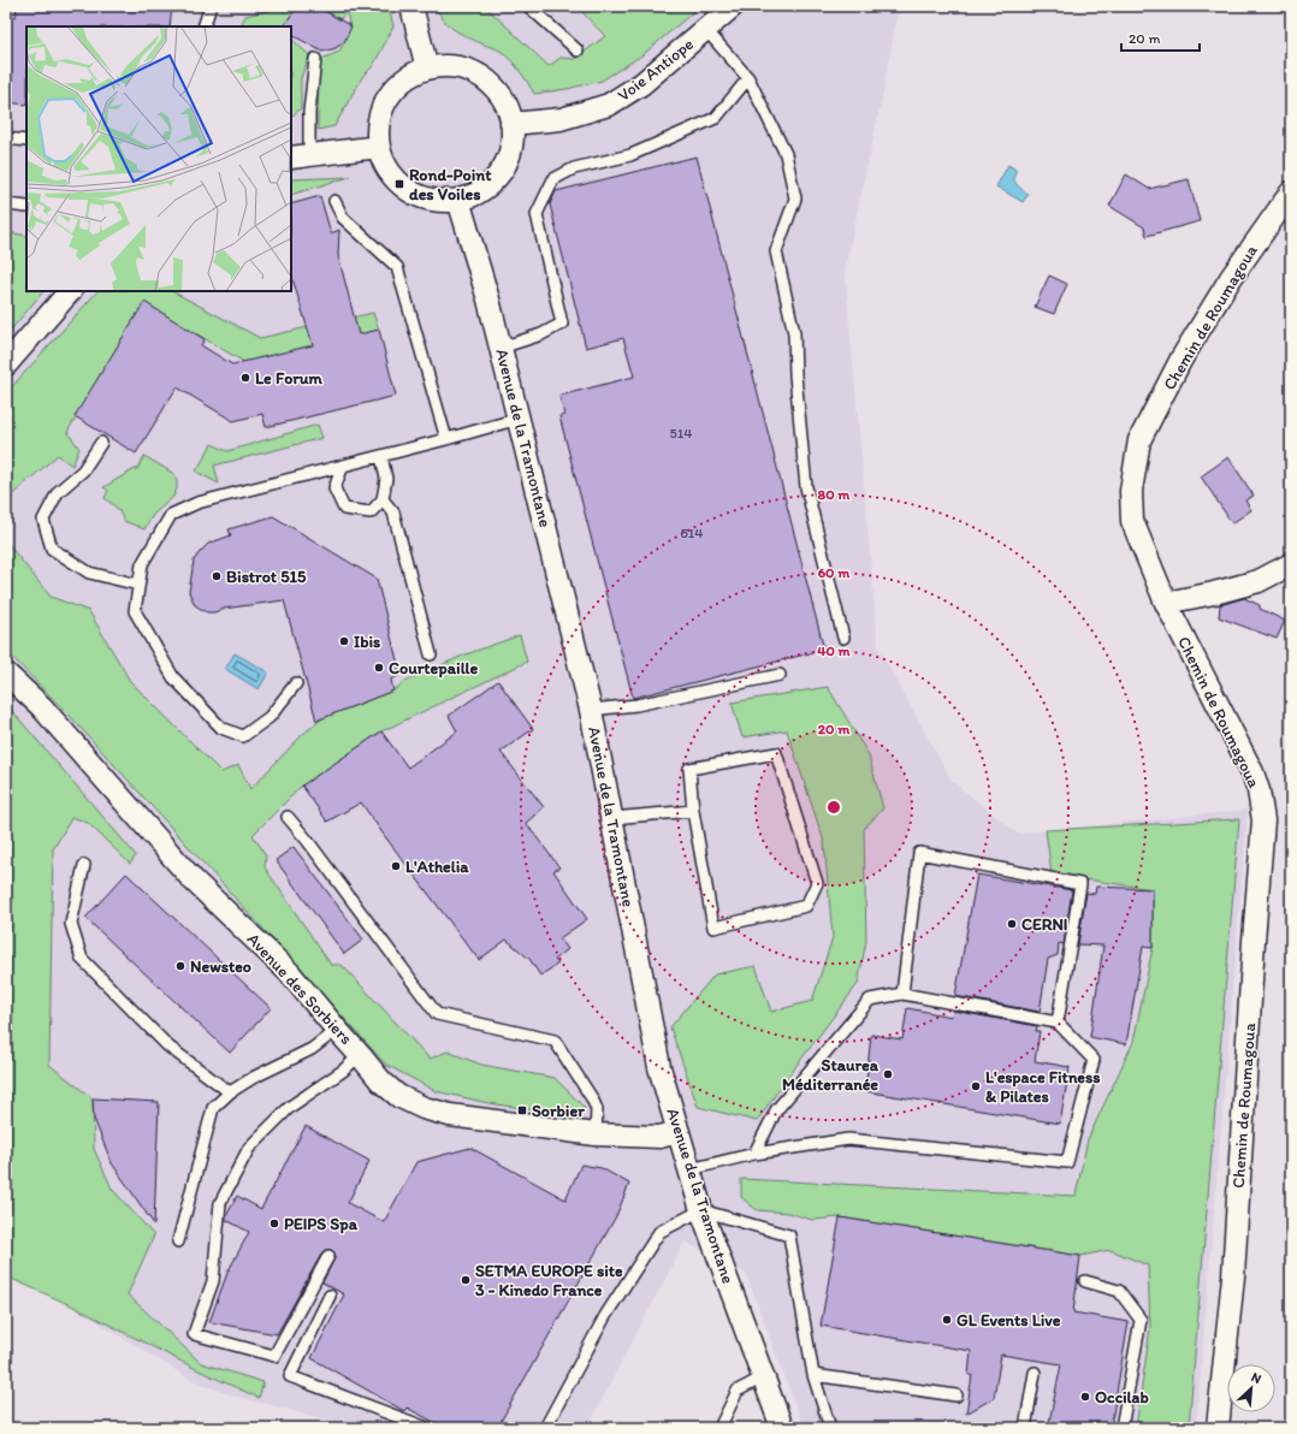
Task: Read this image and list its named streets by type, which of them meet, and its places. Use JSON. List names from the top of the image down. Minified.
{"streets":{"street":["Voie Antiope","Chemin de Roumagoua","Avenue de la Tramontane","Avenue des Sorbiers"]},"crossings":[["Voie Antiope","Avenue de la Tramontane"],["Avenue de la Tramontane","Avenue des Sorbiers"]],"places":{"transit":["Rond-Point des Voiles","Sorbier"],"other":["Le Forum","Bistrot 515","Ibis","Courtepaille","L'Athelia","CERNI","Newsteo","Staurea Méditerranée","L'espace Fitness & Pilates","PEIPS Spa","SETMA EUROPE site 3 - Kinedo France","GL Events Live","Occilab"]},"house_numbers":["514","514"],"scale_bar":"20 m","north":"top right","rings":["80 m","60 m","40 m","20 m"]}
